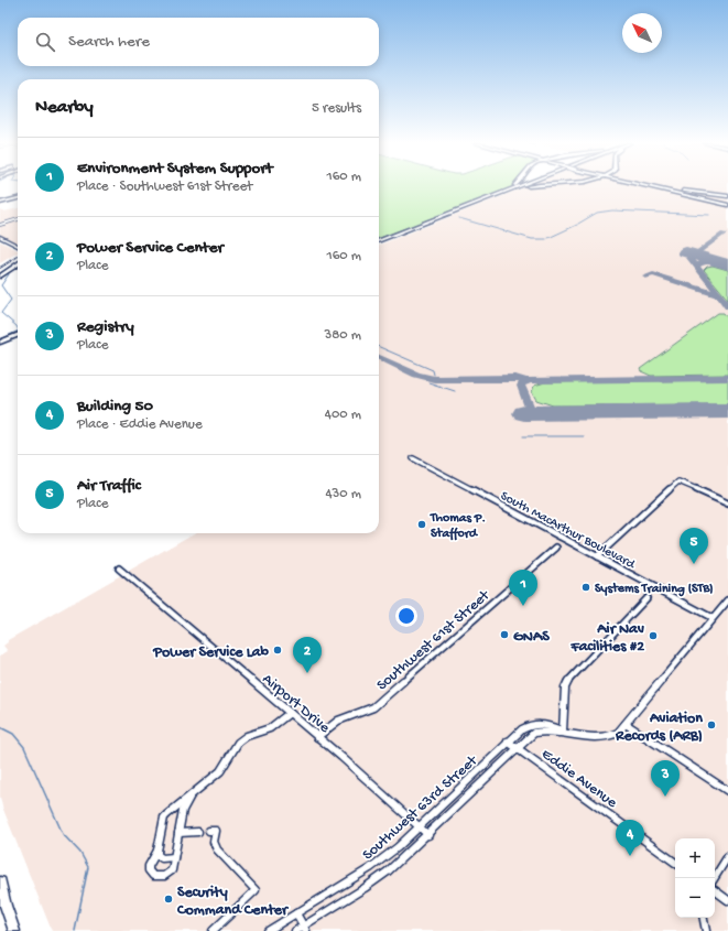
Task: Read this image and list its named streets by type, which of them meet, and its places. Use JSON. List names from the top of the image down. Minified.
{"streets":{"street":["South MacArthur Boulevard","Southwest 61st Street","Airport Drive","Eddie Avenue","Southwest 63rd Street"]},"crossings":[["South MacArthur Boulevard","Southwest 63rd Street"],["Southwest 61st Street","Airport Drive"],["Airport Drive","Southwest 63rd Street"],["Eddie Avenue","Southwest 63rd Street"]],"places":["Thomas P. Stafford","Systems Training (STB)","GNAS","Air Nav Facilities #2","Power Service Lab","Aviation Records (ARB)","Security Command Center"],"north":"top left","page":{"search":"Search here","heading":["Nearby","5 results"],"list":[{"mark":"1","name":"Environment System Support","note":"Place · Southwest 61st Street","value":"160 m"},{"mark":"2","name":"Power Service Center","note":"Place","value":"160 m"},{"mark":"3","name":"Registry","note":"Place","value":"380 m"},{"mark":"4","name":"Building 50","note":"Place · Eddie Avenue","value":"400 m"},{"mark":"5","name":"Air Traffic","note":"Place","value":"430 m"}],"pins":["5","1","2","3","4"],"map_buttons":["+","−"]}}
